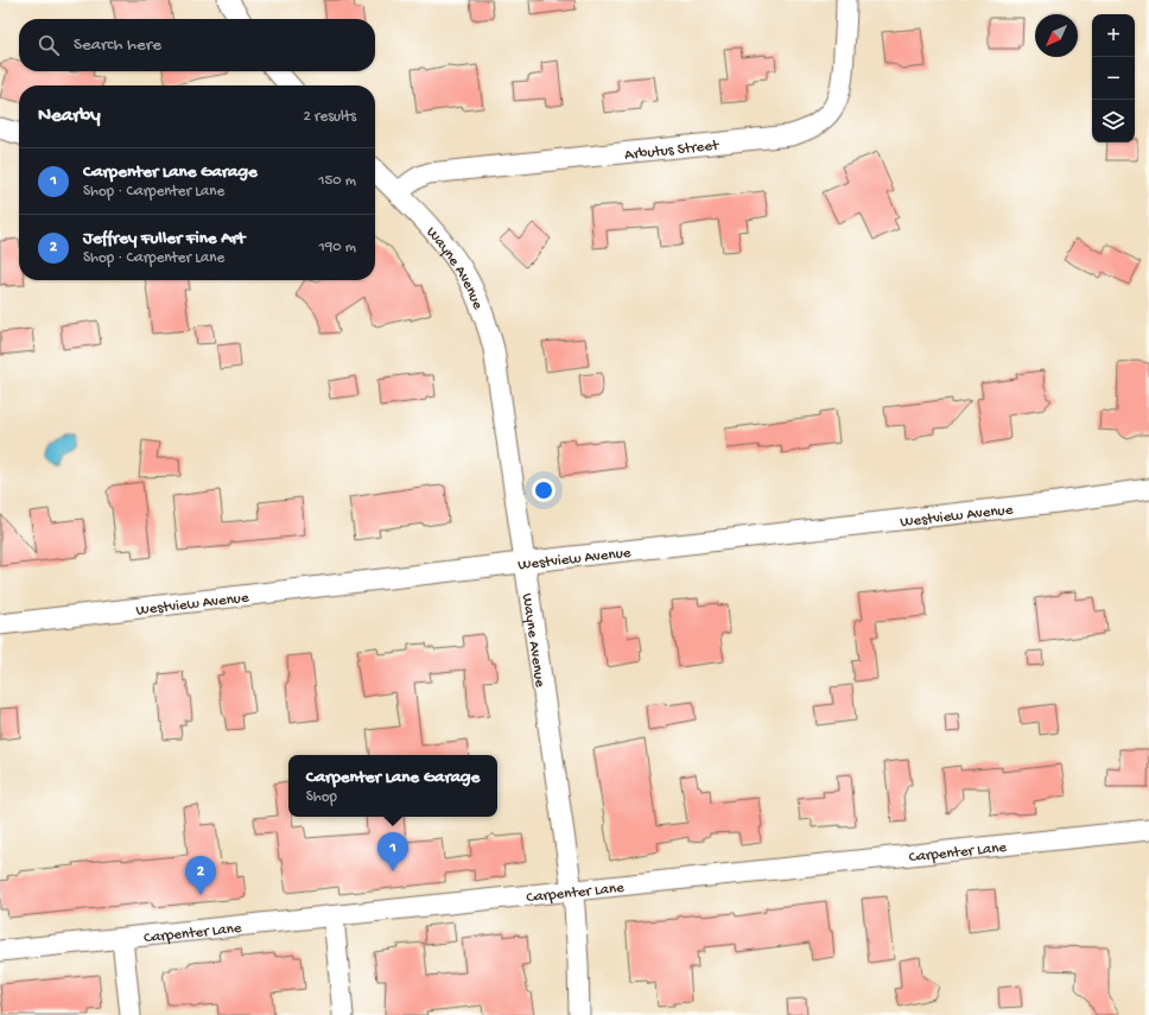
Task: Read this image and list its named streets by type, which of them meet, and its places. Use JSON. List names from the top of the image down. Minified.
{"streets":{"street":["Arbutus Street","Wayne Avenue","Westview Avenue","Carpenter Lane"]},"crossings":[["Arbutus Street","Wayne Avenue"],["Wayne Avenue","Westview Avenue"],["Wayne Avenue","Carpenter Lane"]],"north":"bottom left","page":{"map_buttons":["+","−"],"search":"Search here","heading":["Nearby","2 results"],"list":[{"mark":"1","name":"Carpenter Lane Garage","note":"Shop · Carpenter Lane","value":"150 m"},{"mark":"2","name":"Jeffrey Fuller Fine Art","note":"Shop · Carpenter Lane","value":"190 m"}],"popup":["Carpenter Lane Garage","Shop"],"pins":["1","2"]}}
